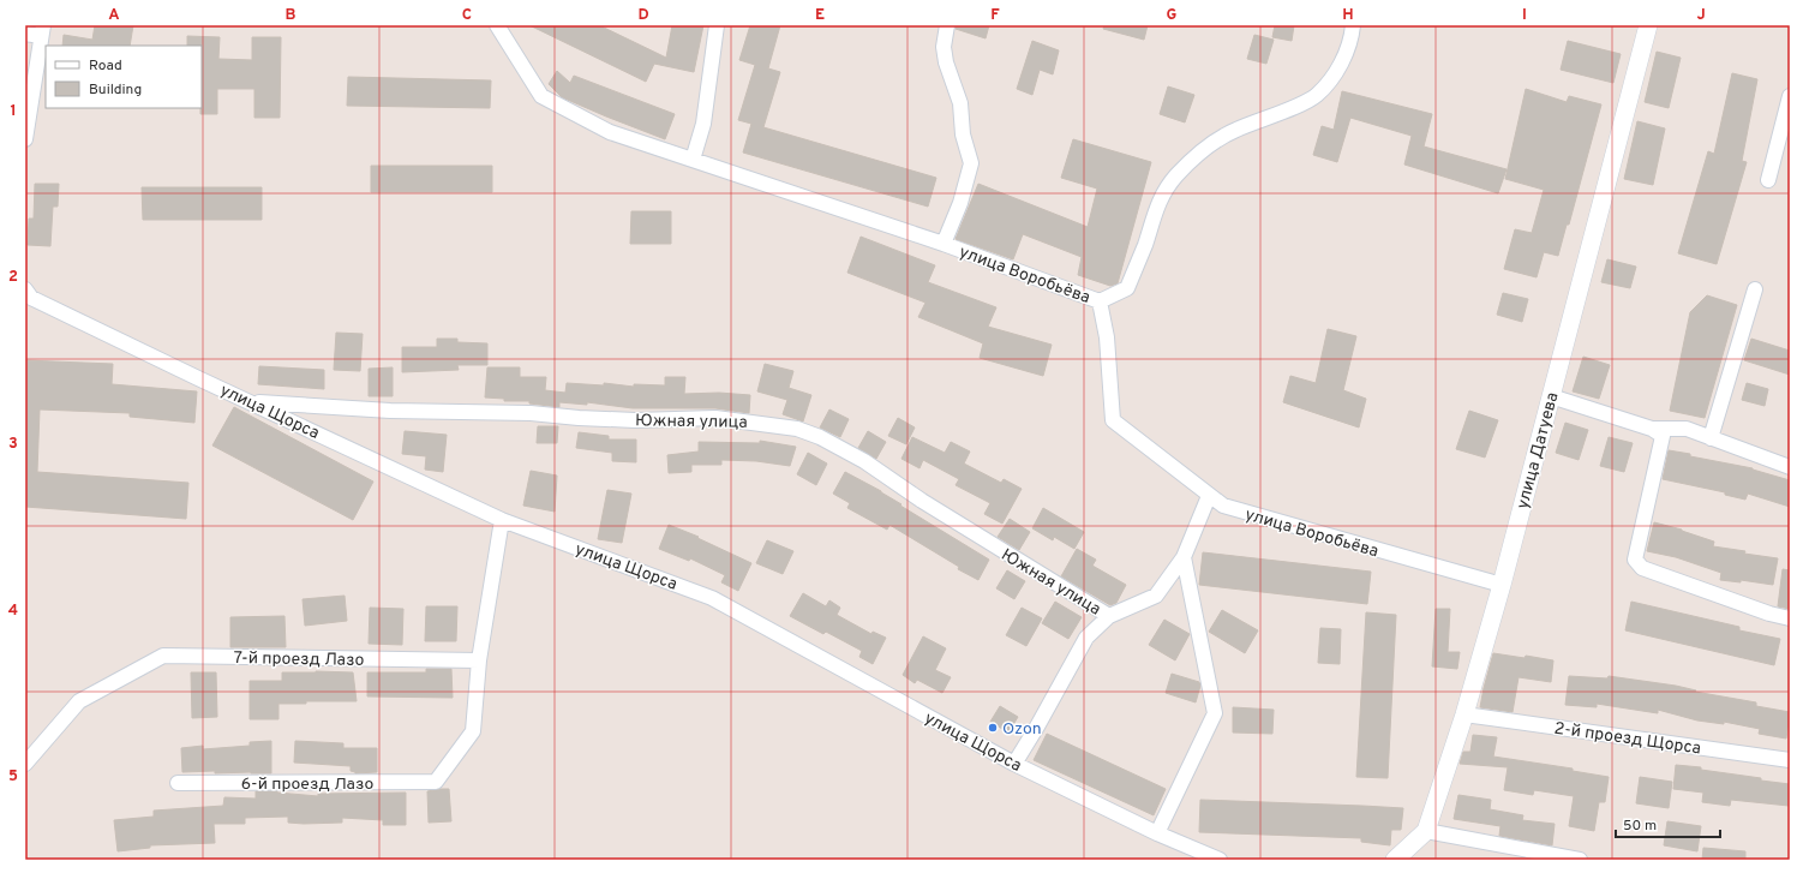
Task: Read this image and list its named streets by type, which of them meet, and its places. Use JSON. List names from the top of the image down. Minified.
{"streets":{"street":["улица Воробьёва","улица Щорса","Южная улица","улица Датуева","7-й проезд Лазо","2-й проезд Щорса","6-й проезд Лазо"]},"crossings":[["улица Воробьёва","улица Датуева"],["улица Щорса","Южная улица"],["улица Датуева","2-й проезд Щорса"],["7-й проезд Лазо","6-й проезд Лазо"]],"places":["Ozon"],"legend":["Road","Building"],"scale_bar":"50 m","grid":{"columns":["A","B","C","D","E","F","G","H","I","J"],"rows":["1","2","3","4","5"]}}
